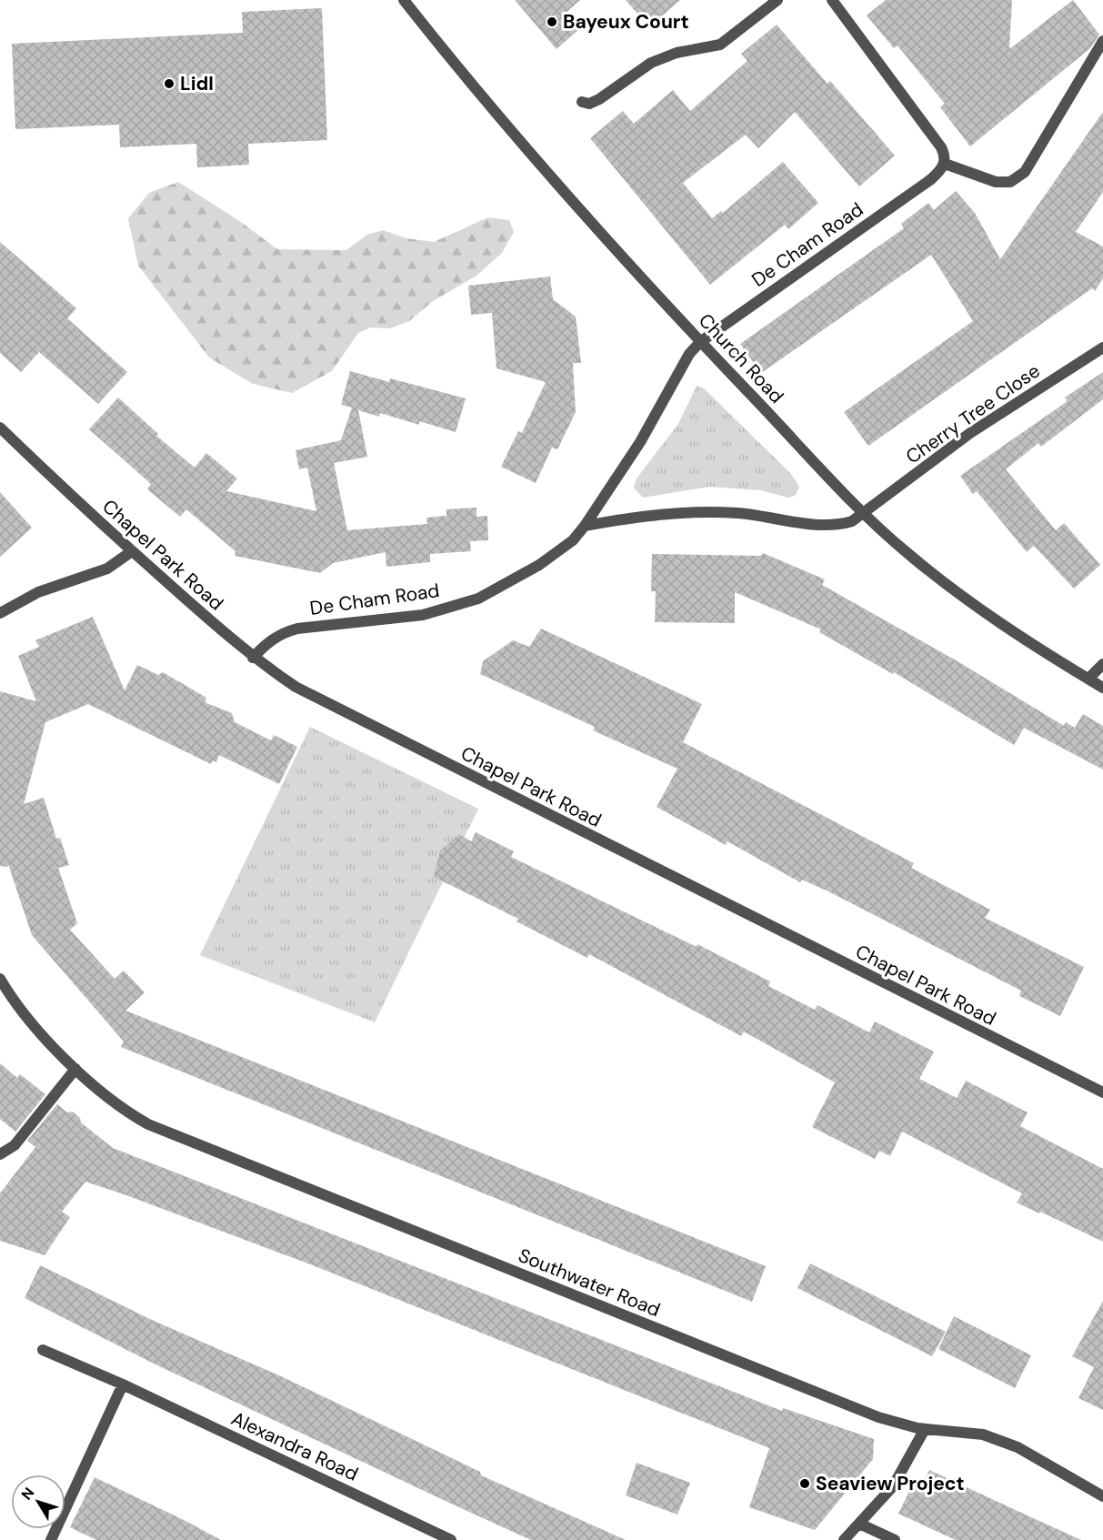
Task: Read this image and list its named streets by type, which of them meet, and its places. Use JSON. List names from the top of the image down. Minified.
{"streets":{"street":["De Cham Road","Church Road","Cherry Tree Close","Chapel Park Road","Southwater Road","Alexandra Road"]},"crossings":[["De Cham Road","Church Road"],["De Cham Road","Chapel Park Road"],["Church Road","Cherry Tree Close"]],"places":["Bayeux Court","Lidl","Seaview Project"],"north":"top left"}
